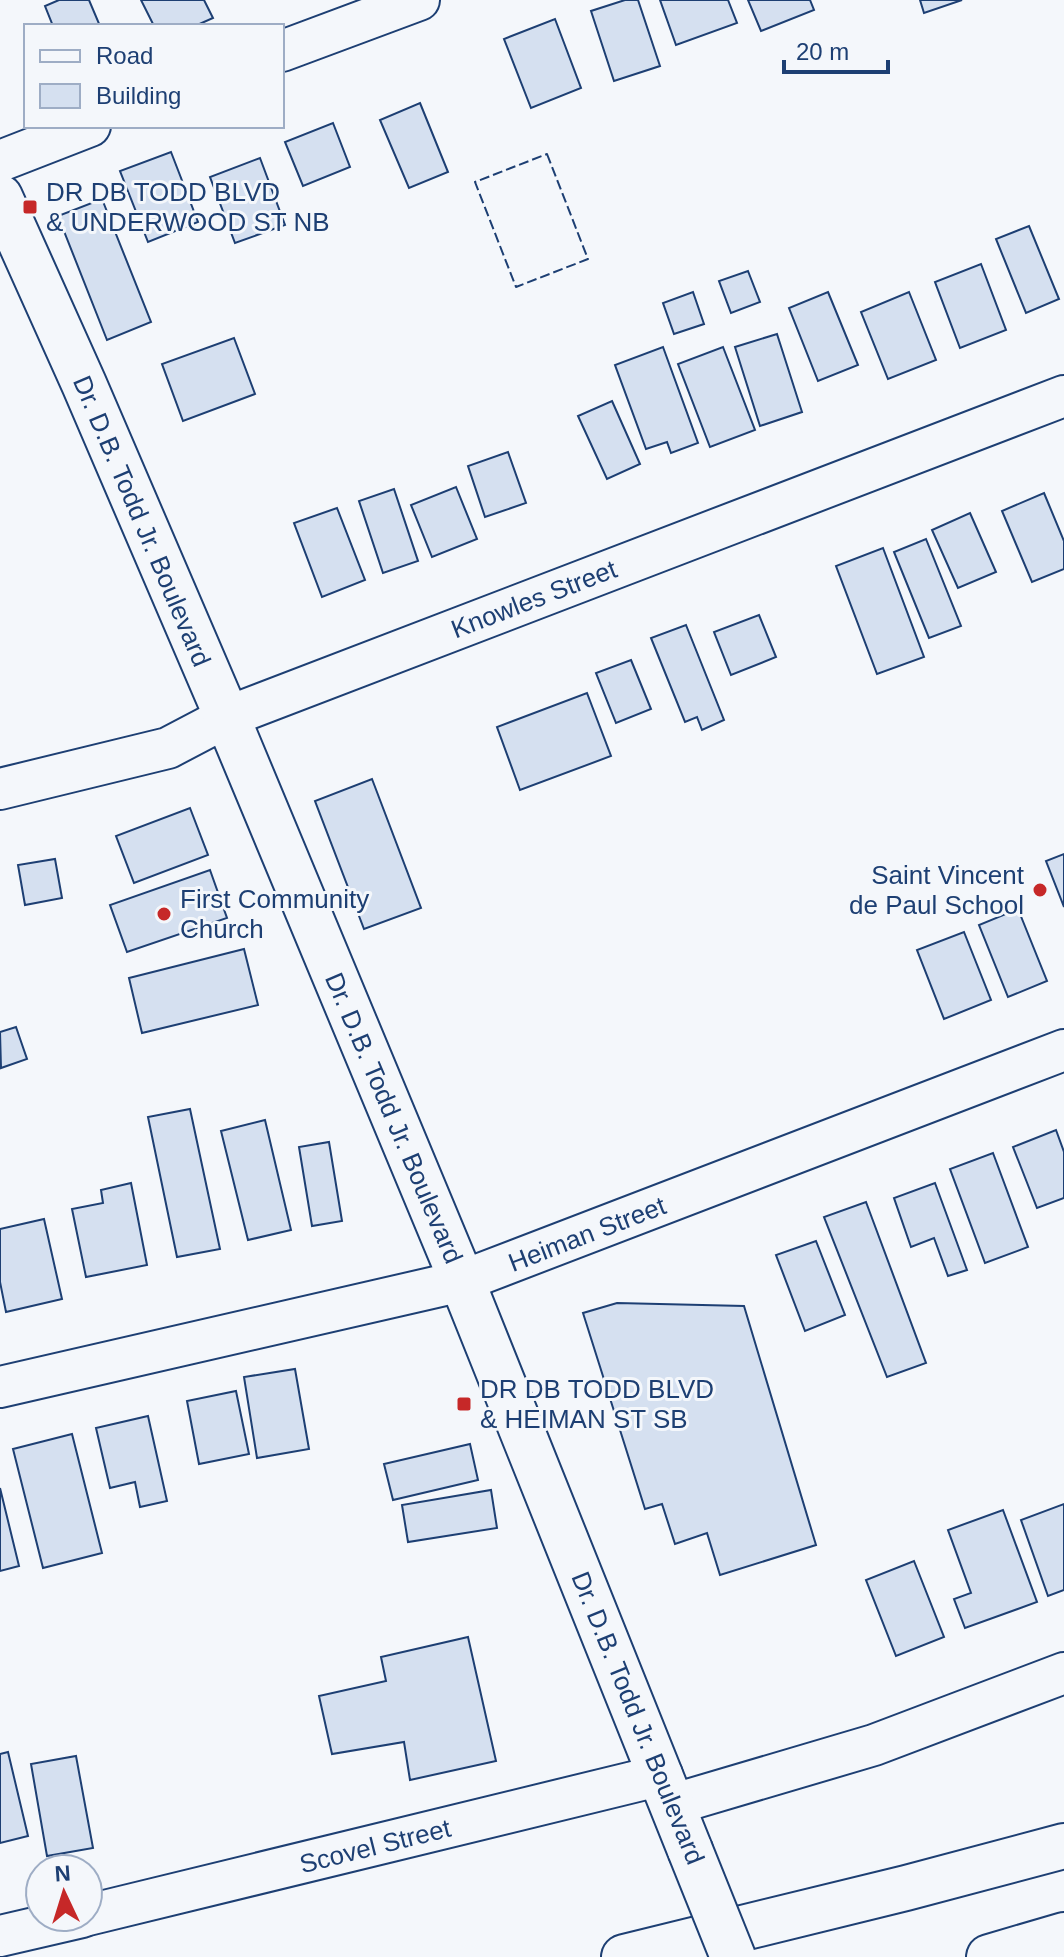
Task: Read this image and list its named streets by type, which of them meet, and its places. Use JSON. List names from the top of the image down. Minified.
{"streets":{"main road":["Dr. D.B. Todd Jr. Boulevard"],"street":["Knowles Street","Heiman Street","Scovel Street"]},"crossings":[["Dr. D.B. Todd Jr. Boulevard","Knowles Street"],["Dr. D.B. Todd Jr. Boulevard","Heiman Street"],["Dr. D.B. Todd Jr. Boulevard","Scovel Street"]],"places":{"transit":["DR DB TODD BLVD & UNDERWOOD ST NB","DR DB TODD BLVD & HEIMAN ST SB"],"other":["Saint Vincent de Paul School","First Community Church"]},"legend":["Road","Building"],"scale_bar":"20 m","north":"top"}
